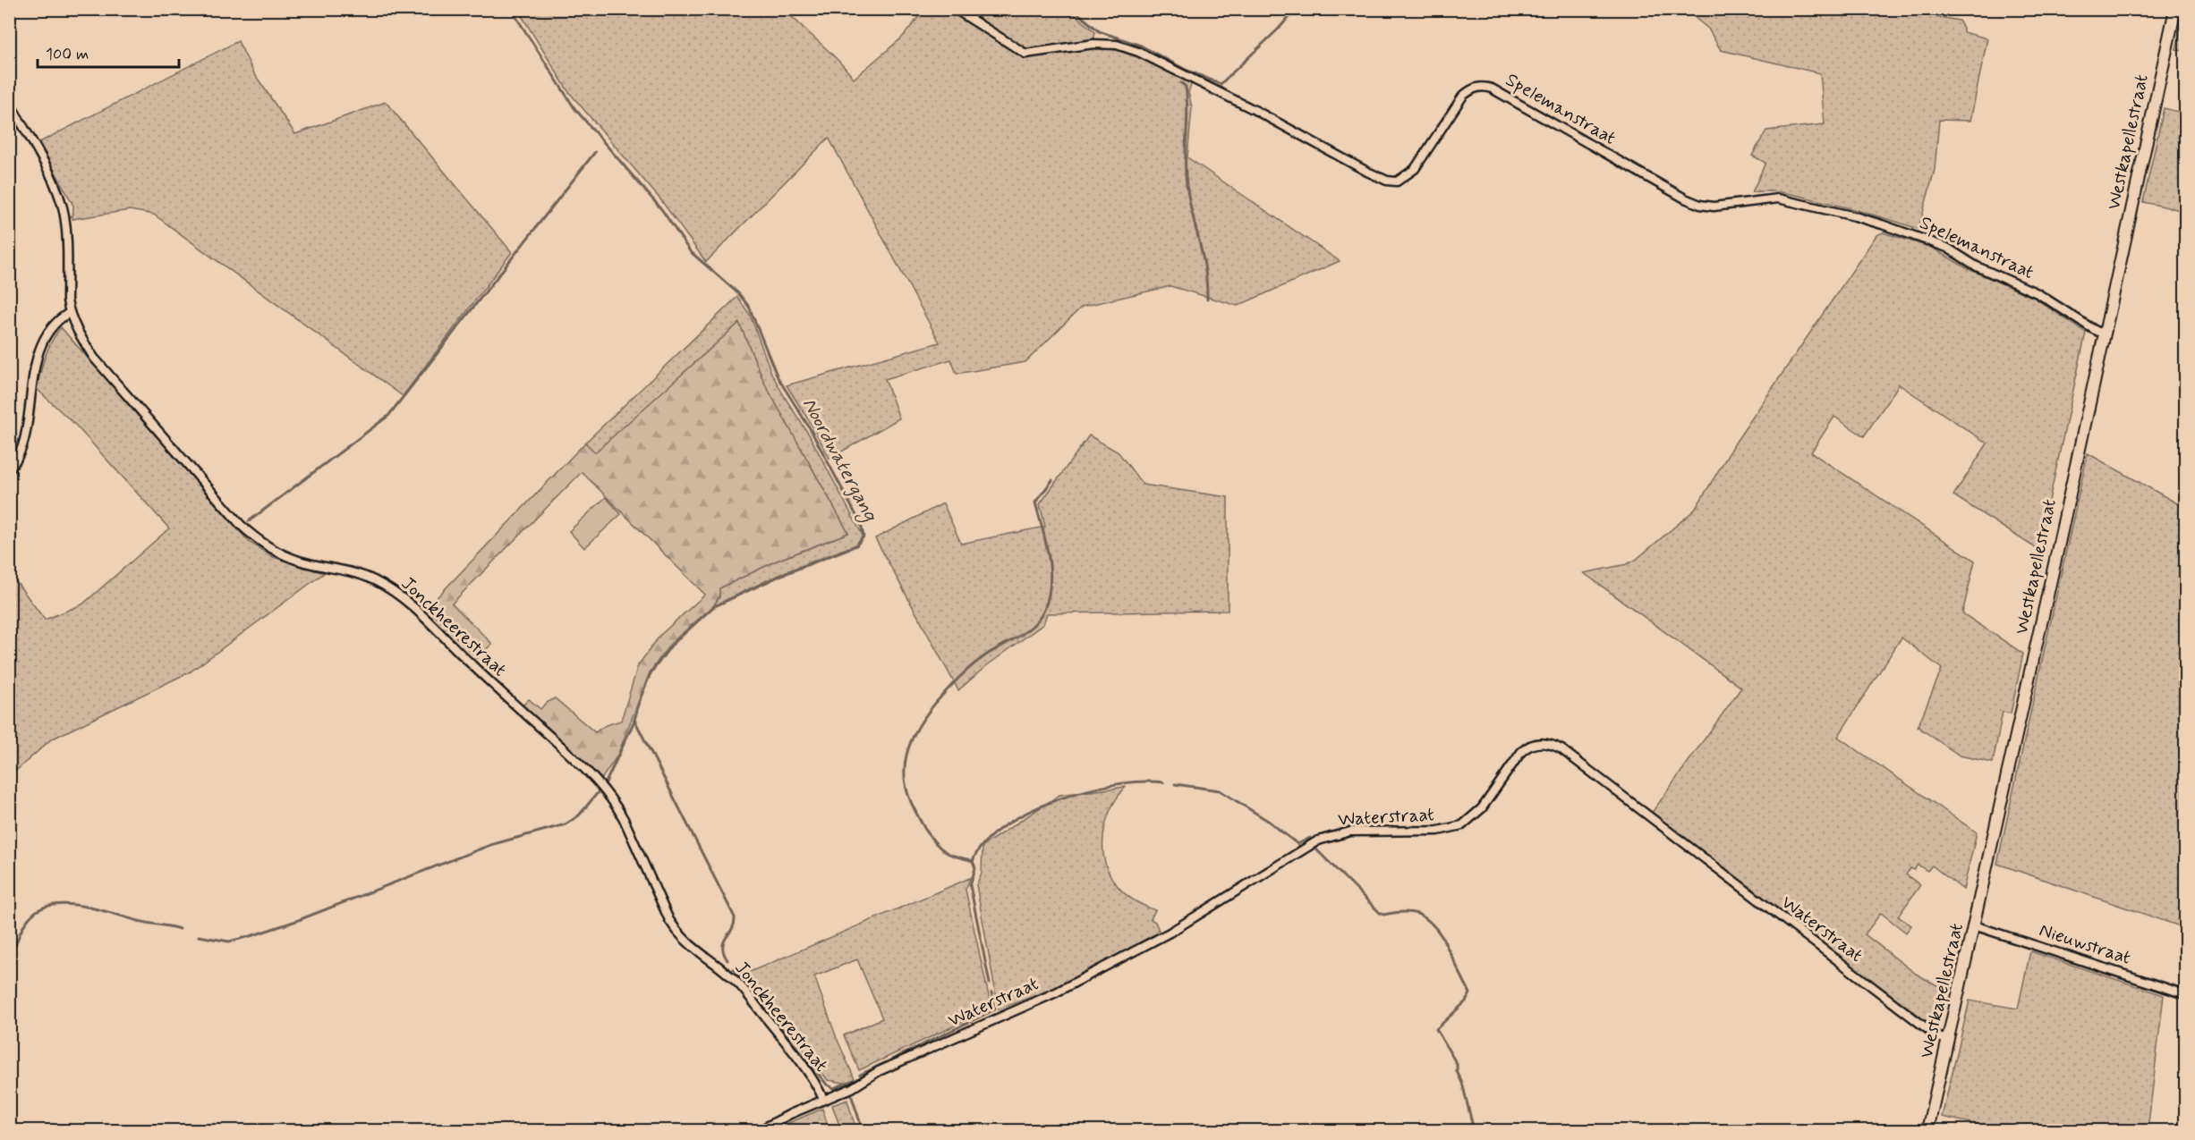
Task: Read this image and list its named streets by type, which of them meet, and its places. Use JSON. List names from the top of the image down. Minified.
{"streets":{"street":["Spelemanstraat","Westkapellestraat","Jonckheerestraat","Waterstraat","Nieuwstraat"]},"crossings":[["Spelemanstraat","Westkapellestraat"],["Westkapellestraat","Waterstraat"],["Westkapellestraat","Nieuwstraat"],["Jonckheerestraat","Waterstraat"]],"water":["Noordwatergang"],"scale_bar":"100 m"}
